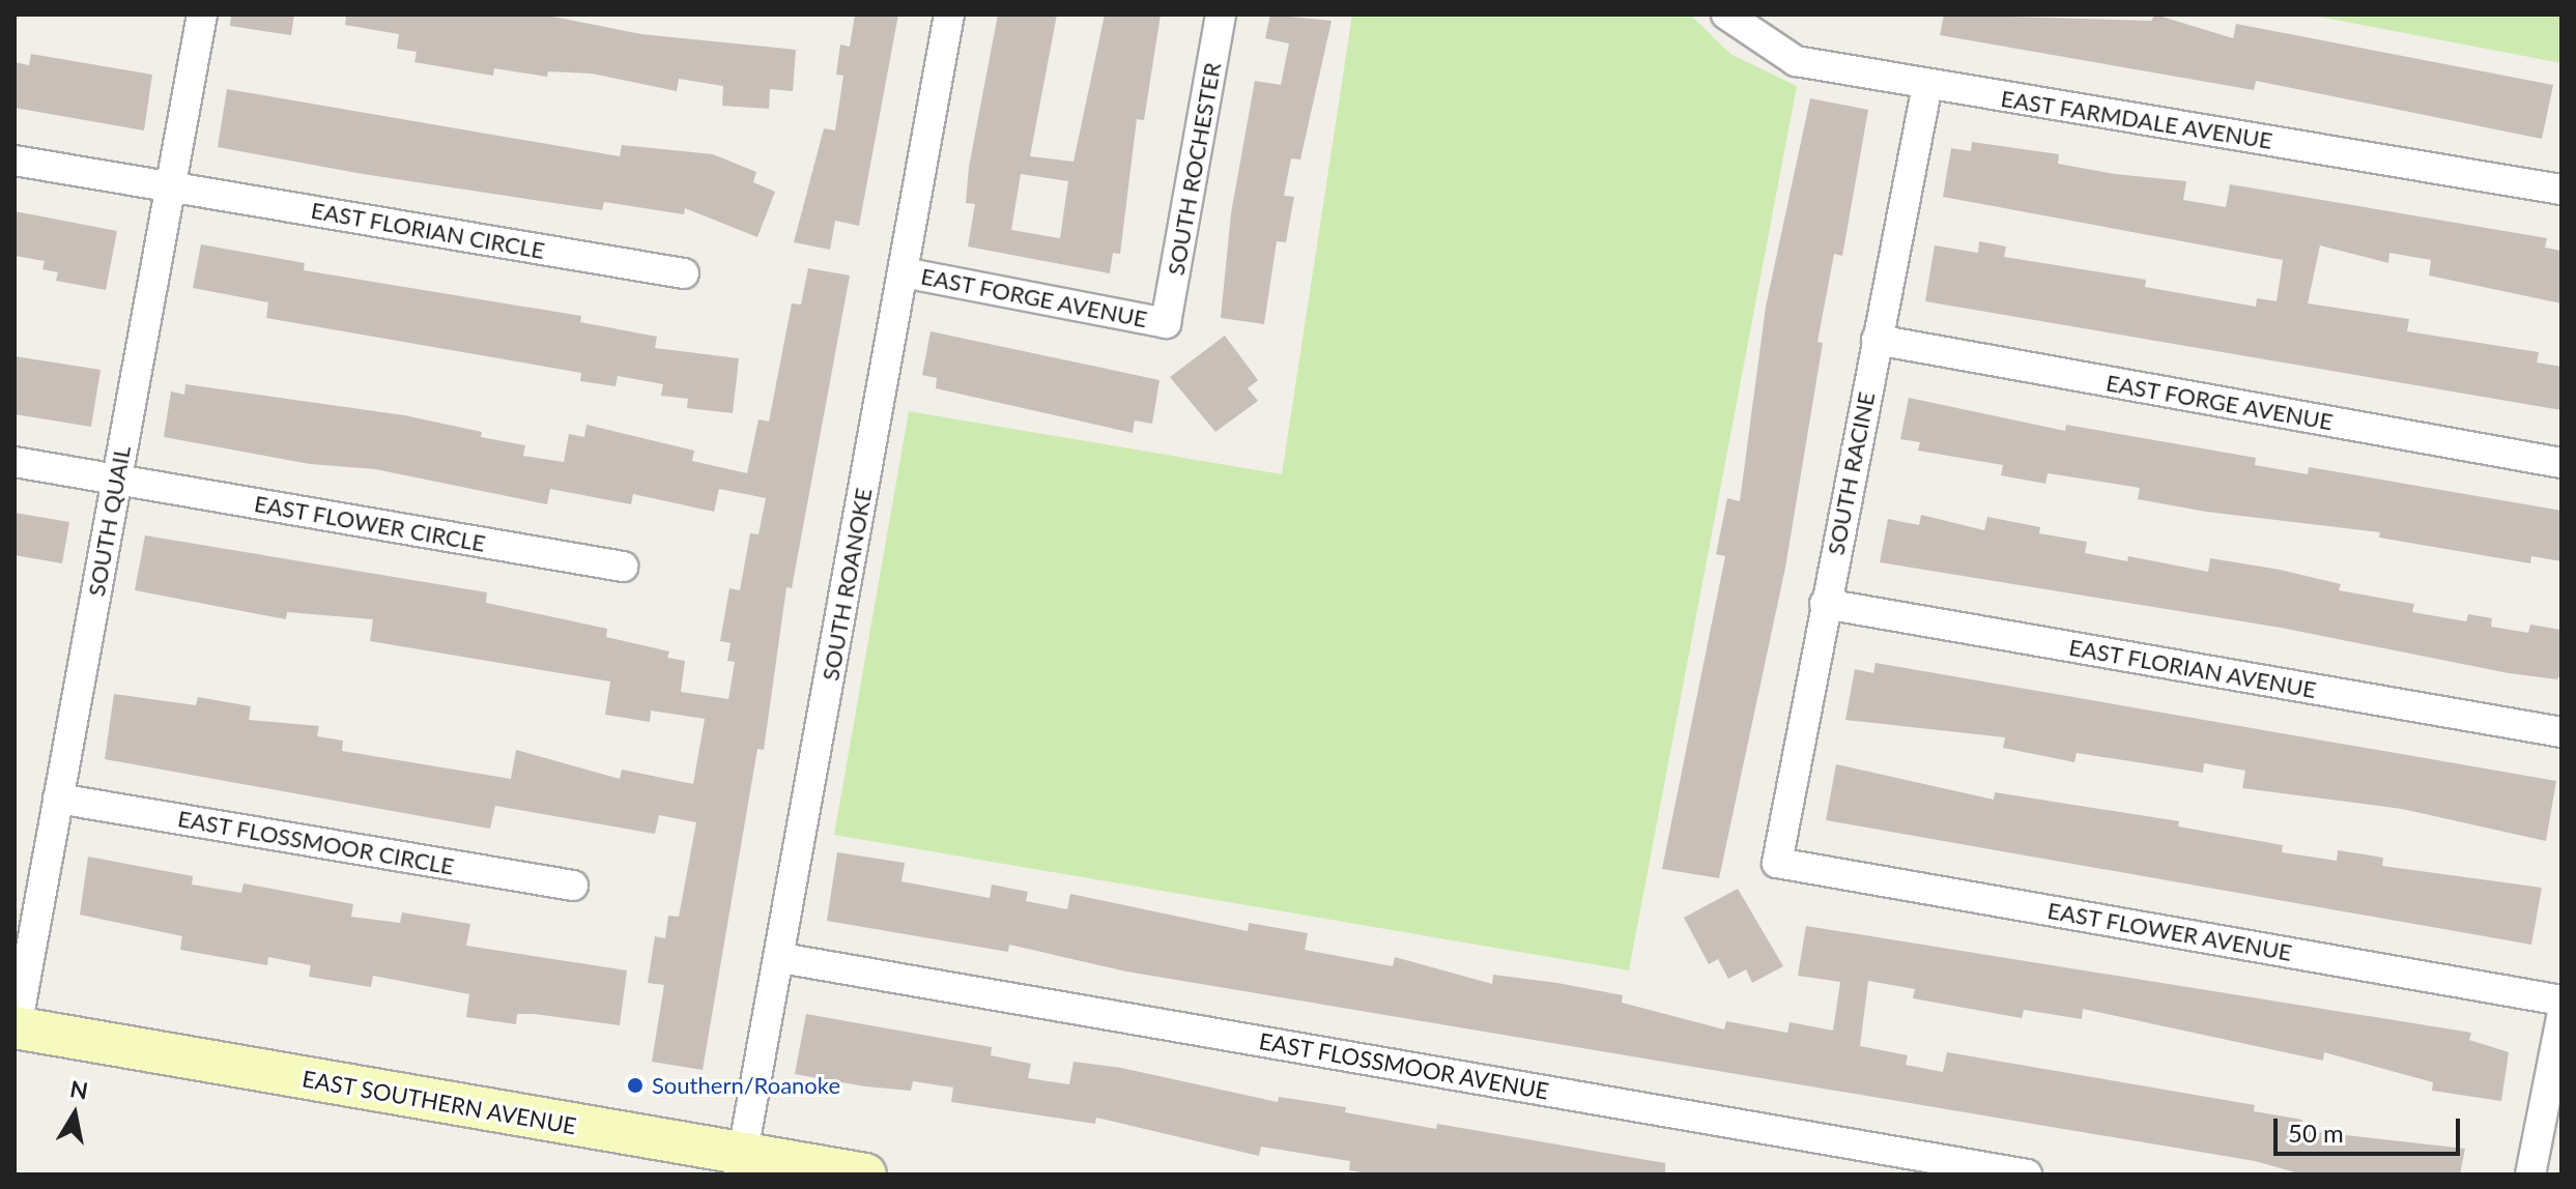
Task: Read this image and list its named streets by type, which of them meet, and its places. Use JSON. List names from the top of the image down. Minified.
{"streets":{"main road":["EAST SOUTHERN AVENUE"],"street":["EAST FARMDALE AVENUE","SOUTH ROCHESTER","EAST FLORIAN CIRCLE","EAST FORGE AVENUE","SOUTH RACINE","SOUTH QUAIL","EAST FLOWER CIRCLE","SOUTH ROANOKE","EAST FLORIAN AVENUE","EAST FLOSSMOOR CIRCLE","EAST FLOWER AVENUE","EAST FLOSSMOOR AVENUE"]},"crossings":[["EAST FARMDALE AVENUE","SOUTH RACINE"],["SOUTH ROCHESTER","EAST FORGE AVENUE"],["EAST FLORIAN CIRCLE","SOUTH QUAIL"],["EAST FORGE AVENUE","SOUTH RACINE"],["EAST FORGE AVENUE","SOUTH ROANOKE"],["SOUTH RACINE","EAST FLORIAN AVENUE"],["SOUTH RACINE","EAST FLOWER AVENUE"],["SOUTH QUAIL","EAST FLOWER CIRCLE"],["SOUTH QUAIL","EAST FLOSSMOOR CIRCLE"],["SOUTH QUAIL","EAST SOUTHERN AVENUE"],["SOUTH ROANOKE","EAST FLOSSMOOR AVENUE"],["SOUTH ROANOKE","EAST SOUTHERN AVENUE"]],"places":["Southern/Roanoke"],"scale_bar":"50 m","north":"top"}
